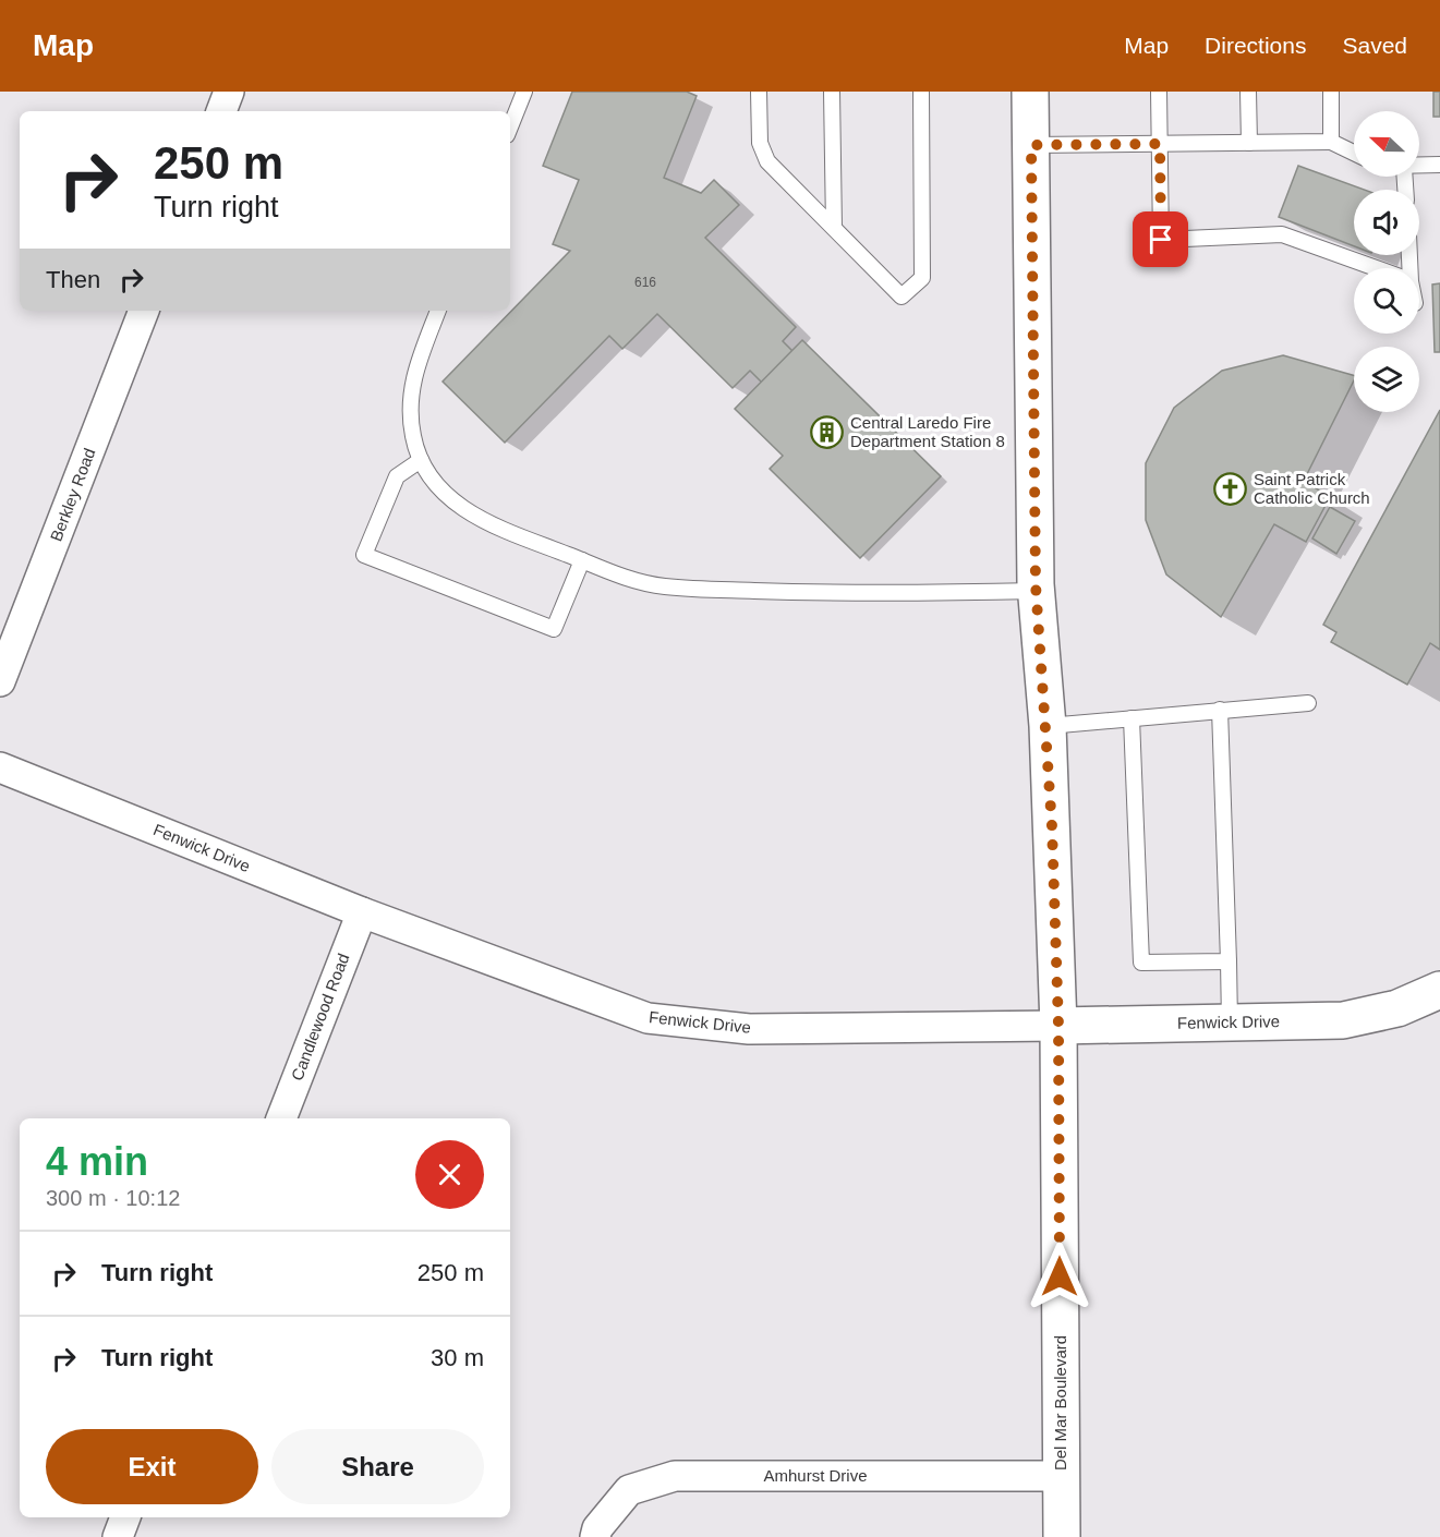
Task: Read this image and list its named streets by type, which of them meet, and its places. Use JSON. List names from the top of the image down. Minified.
{"streets":{"main road":["Fenwick Drive","Del Mar Boulevard"],"street":["Berkley Road","Candlewood Road","Amhurst Drive"]},"crossings":[["Fenwick Drive","Candlewood Road"],["Fenwick Drive","Del Mar Boulevard"],["Del Mar Boulevard","Amhurst Drive"]],"places":{"building":["Central Laredo Fire Department Station 8"],"church":["Saint Patrick Catholic Church"]},"house_numbers":["616"],"north":"left","page":{"header":"Map","nav":["Map","Directions","Saved"],"turn":["250 m","Turn right"],"then":"Then","heading":["4 min","300 m · 10:12"],"list":[{"name":"Turn right","value":"250 m"},{"name":"Turn right","value":"30 m"}],"buttons":["Exit","Share"]}}
